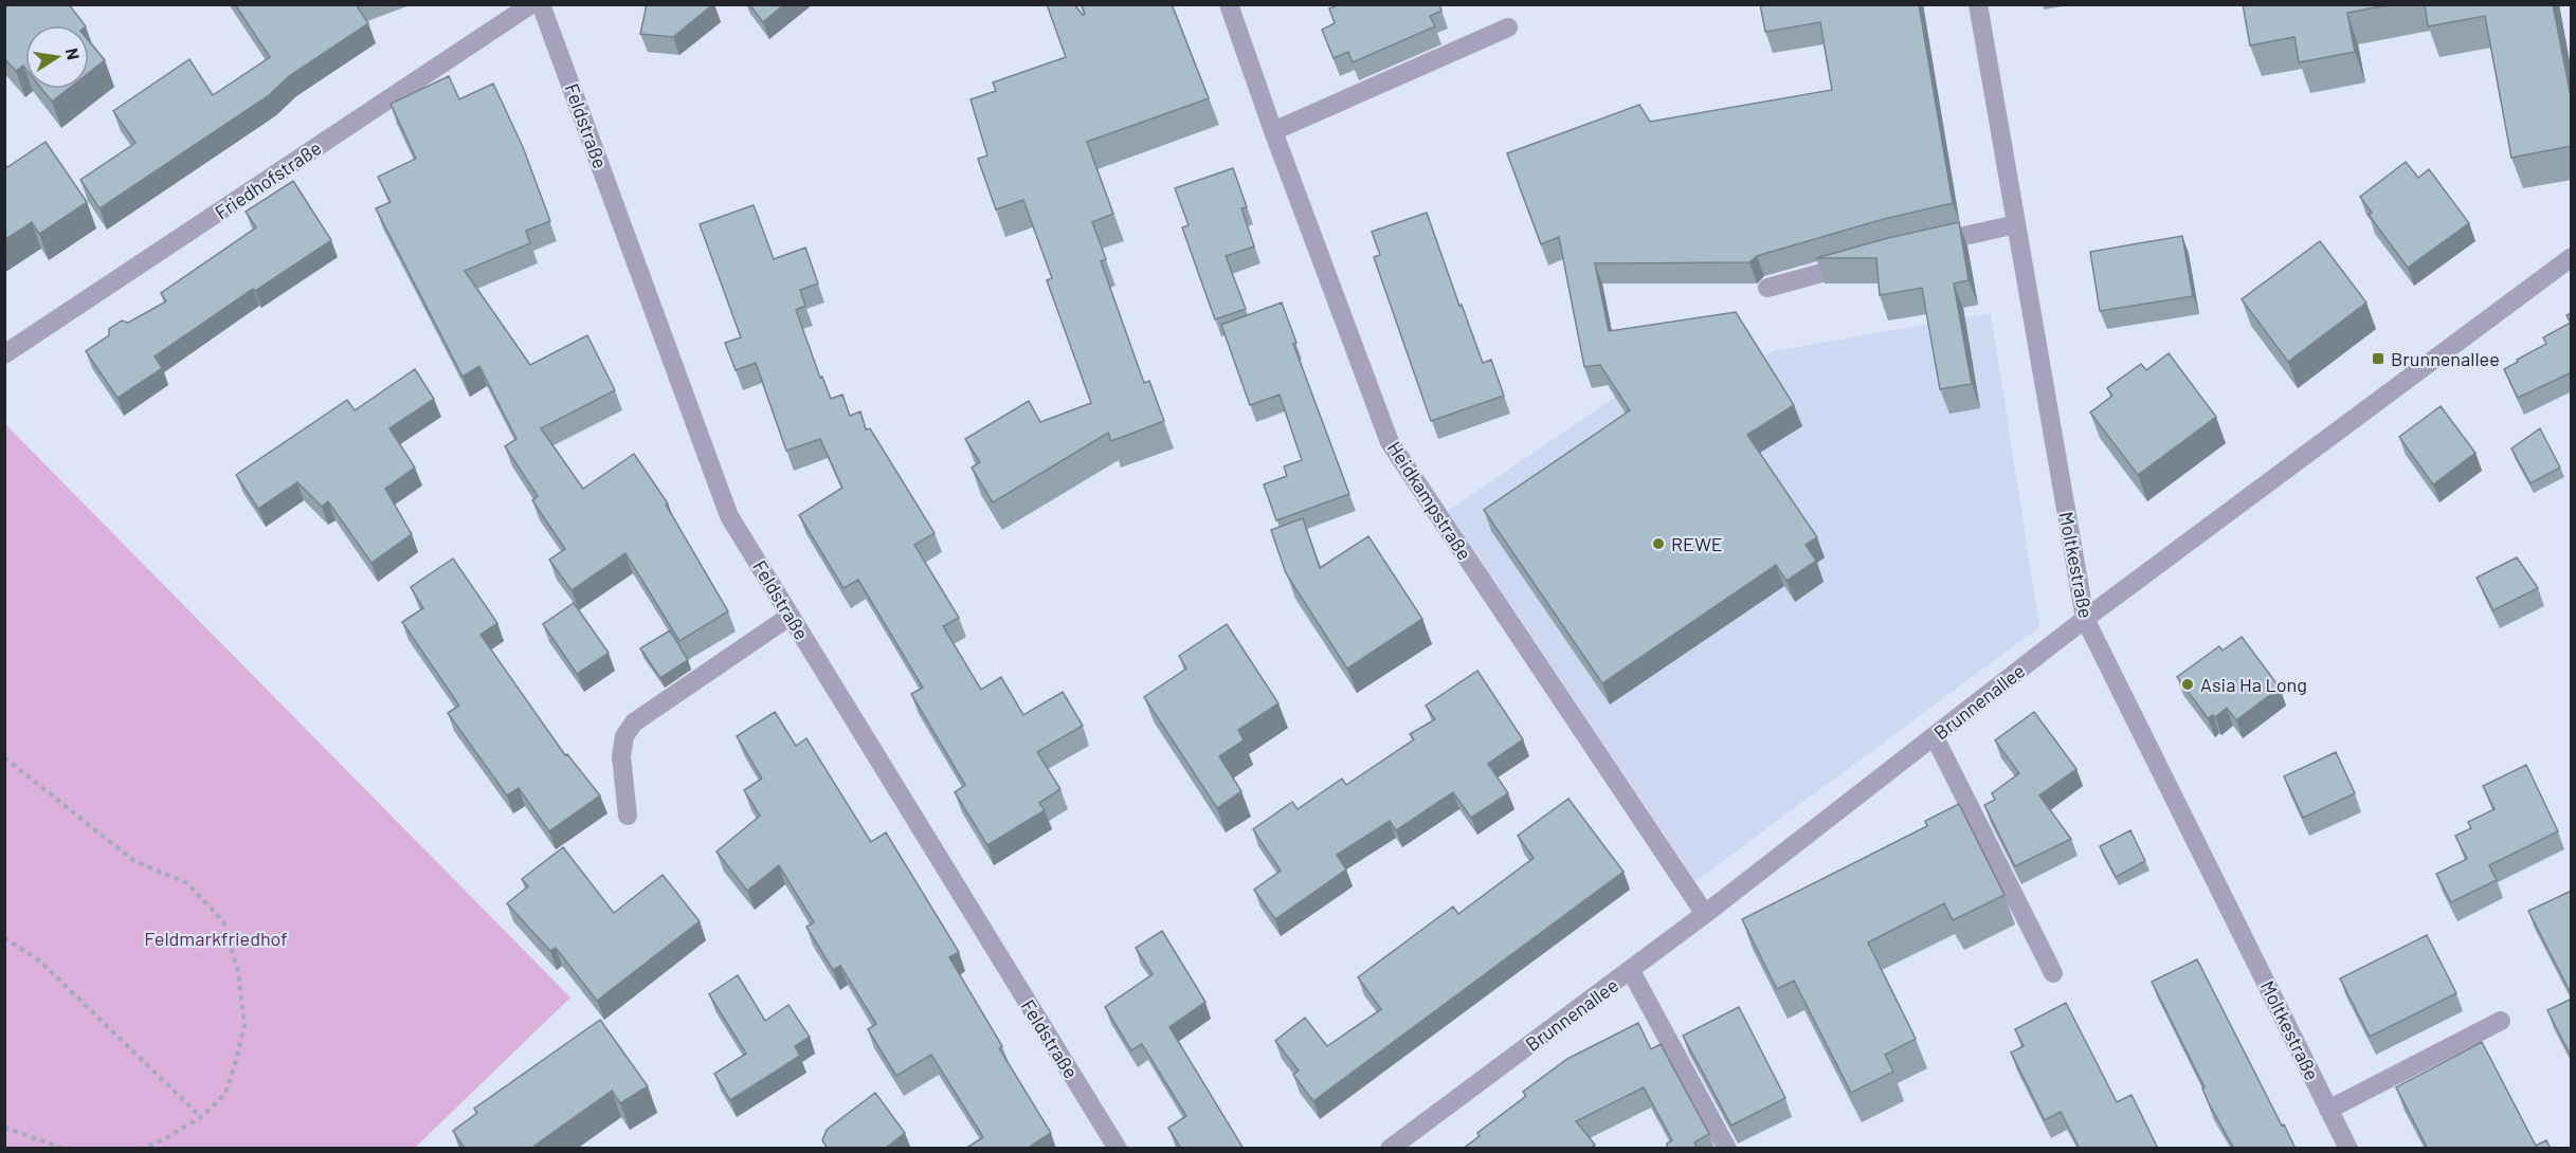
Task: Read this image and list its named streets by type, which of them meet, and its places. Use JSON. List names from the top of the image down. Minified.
{"streets":{"street":["Feldstraße","Friedhofstraße","Heidkampstraße","Moltkestraße","Brunnenallee"]},"crossings":[["Heidkampstraße","Brunnenallee"],["Moltkestraße","Brunnenallee"]],"parks":["Feldmarkfriedhof"],"places":{"transit":["Brunnenallee"],"other":["REWE","Asia Ha Long"]},"north":"right"}
